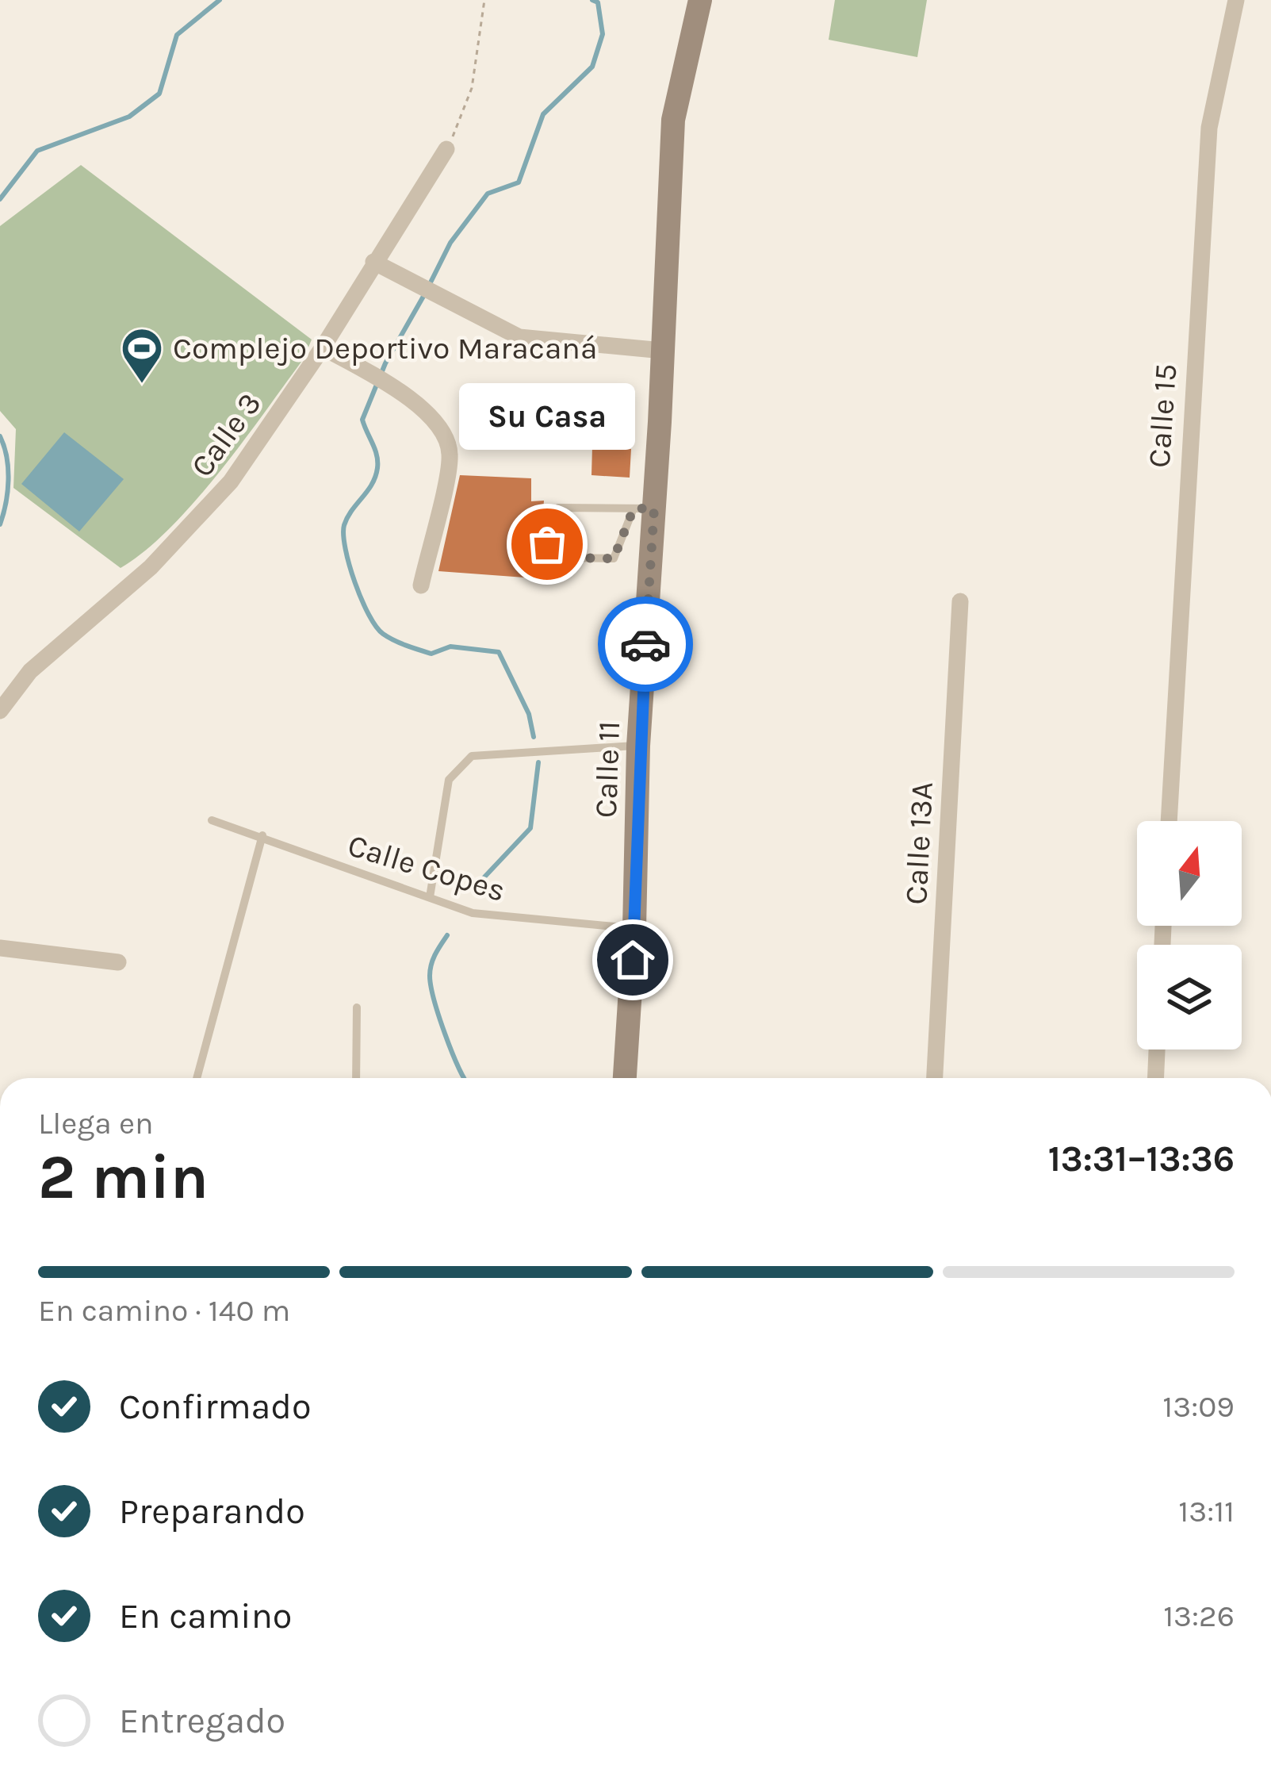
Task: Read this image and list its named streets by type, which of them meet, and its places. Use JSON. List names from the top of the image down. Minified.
{"streets":{"street":["Calle 15","Calle 3","Calle 11","Calle 13A"],"lane":["Calle Copes"]},"crossings":[["Calle 11","Calle Copes"]],"places":{"sports":["Complejo Deportivo Maracaná"],"other":["Su Casa"]},"north":"top","page":{"bubble":"Su Casa","heading":["2 min","Llega en","13:31–13:36"],"bar":"En camino · 140 m","list":[["Confirmado","13:09"],["Preparando","13:11"],["En camino","13:26"],"Entregado"]}}
